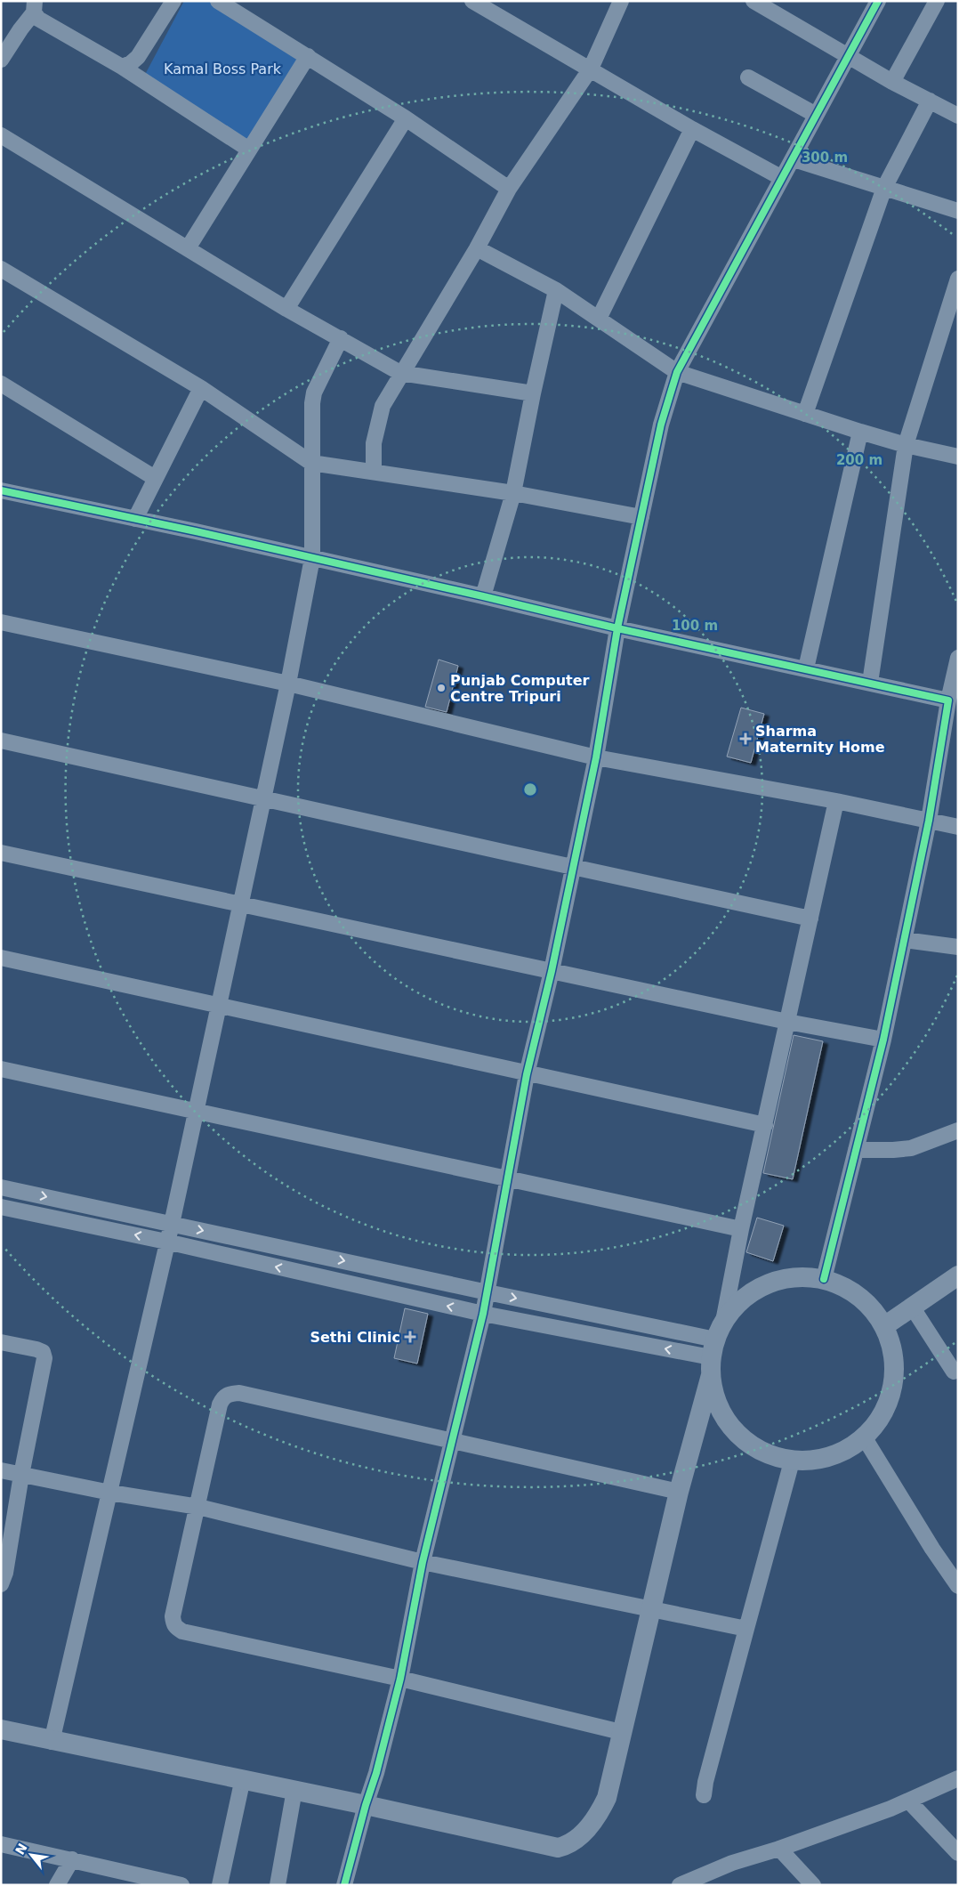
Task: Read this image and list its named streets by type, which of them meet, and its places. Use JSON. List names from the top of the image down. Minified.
{"parks":["Kamal Boss Park"],"places":{"other":["Punjab Computer Centre Tripuri"],"health":["Sharma Maternity Home","Sethi Clinic"]},"north":"top left","rings":["300 m","200 m","100 m"]}
